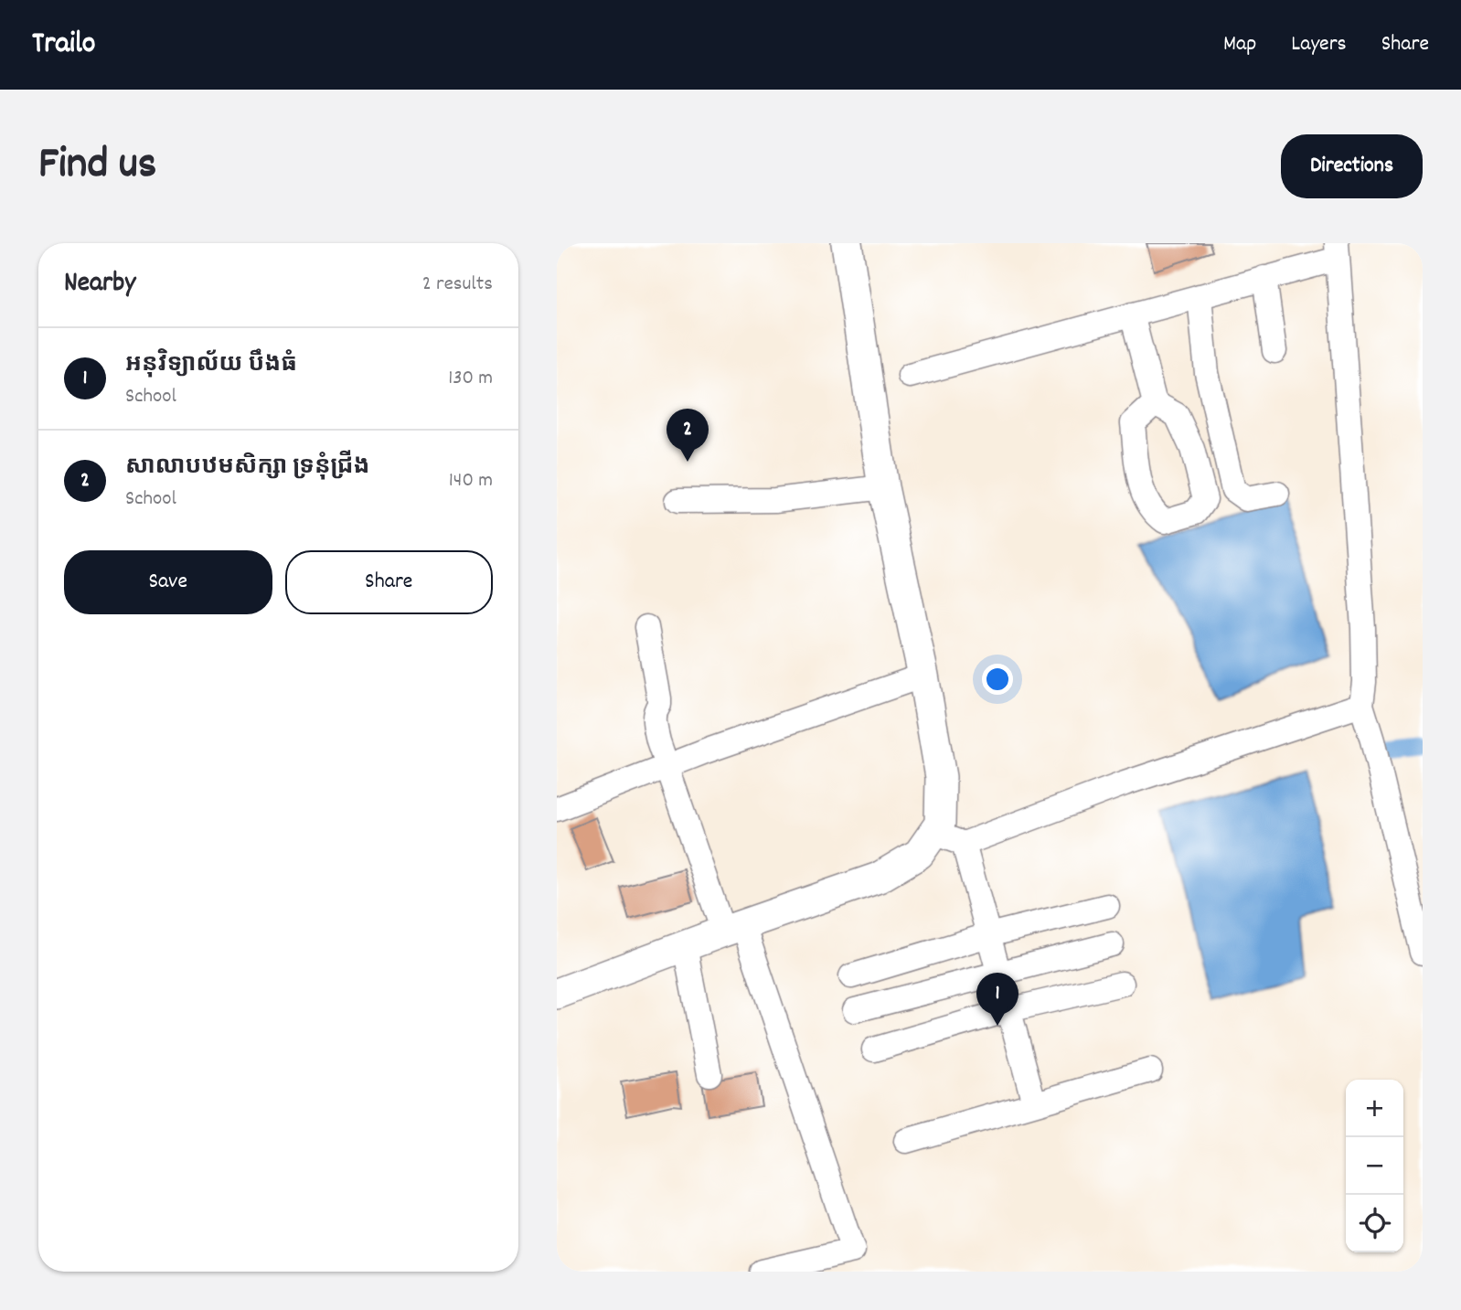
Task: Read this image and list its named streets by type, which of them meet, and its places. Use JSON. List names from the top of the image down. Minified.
{"page":{"header":"Trailo","nav":["Map","Layers","Share"],"title":"Find us","buttons":["Directions",["Save","Share"]],"heading":["Nearby","2 results"],"list":[{"mark":"1","name":"អនុវិទ្យាល័យ បឹងធំ","note":"School","value":"130 m"},{"mark":"2","name":"សាលាបឋមសិក្សា ទ្រនុំជ្រីង","note":"School","value":"140 m"}],"pins":["2","1"],"map_buttons":["+","−"]}}
